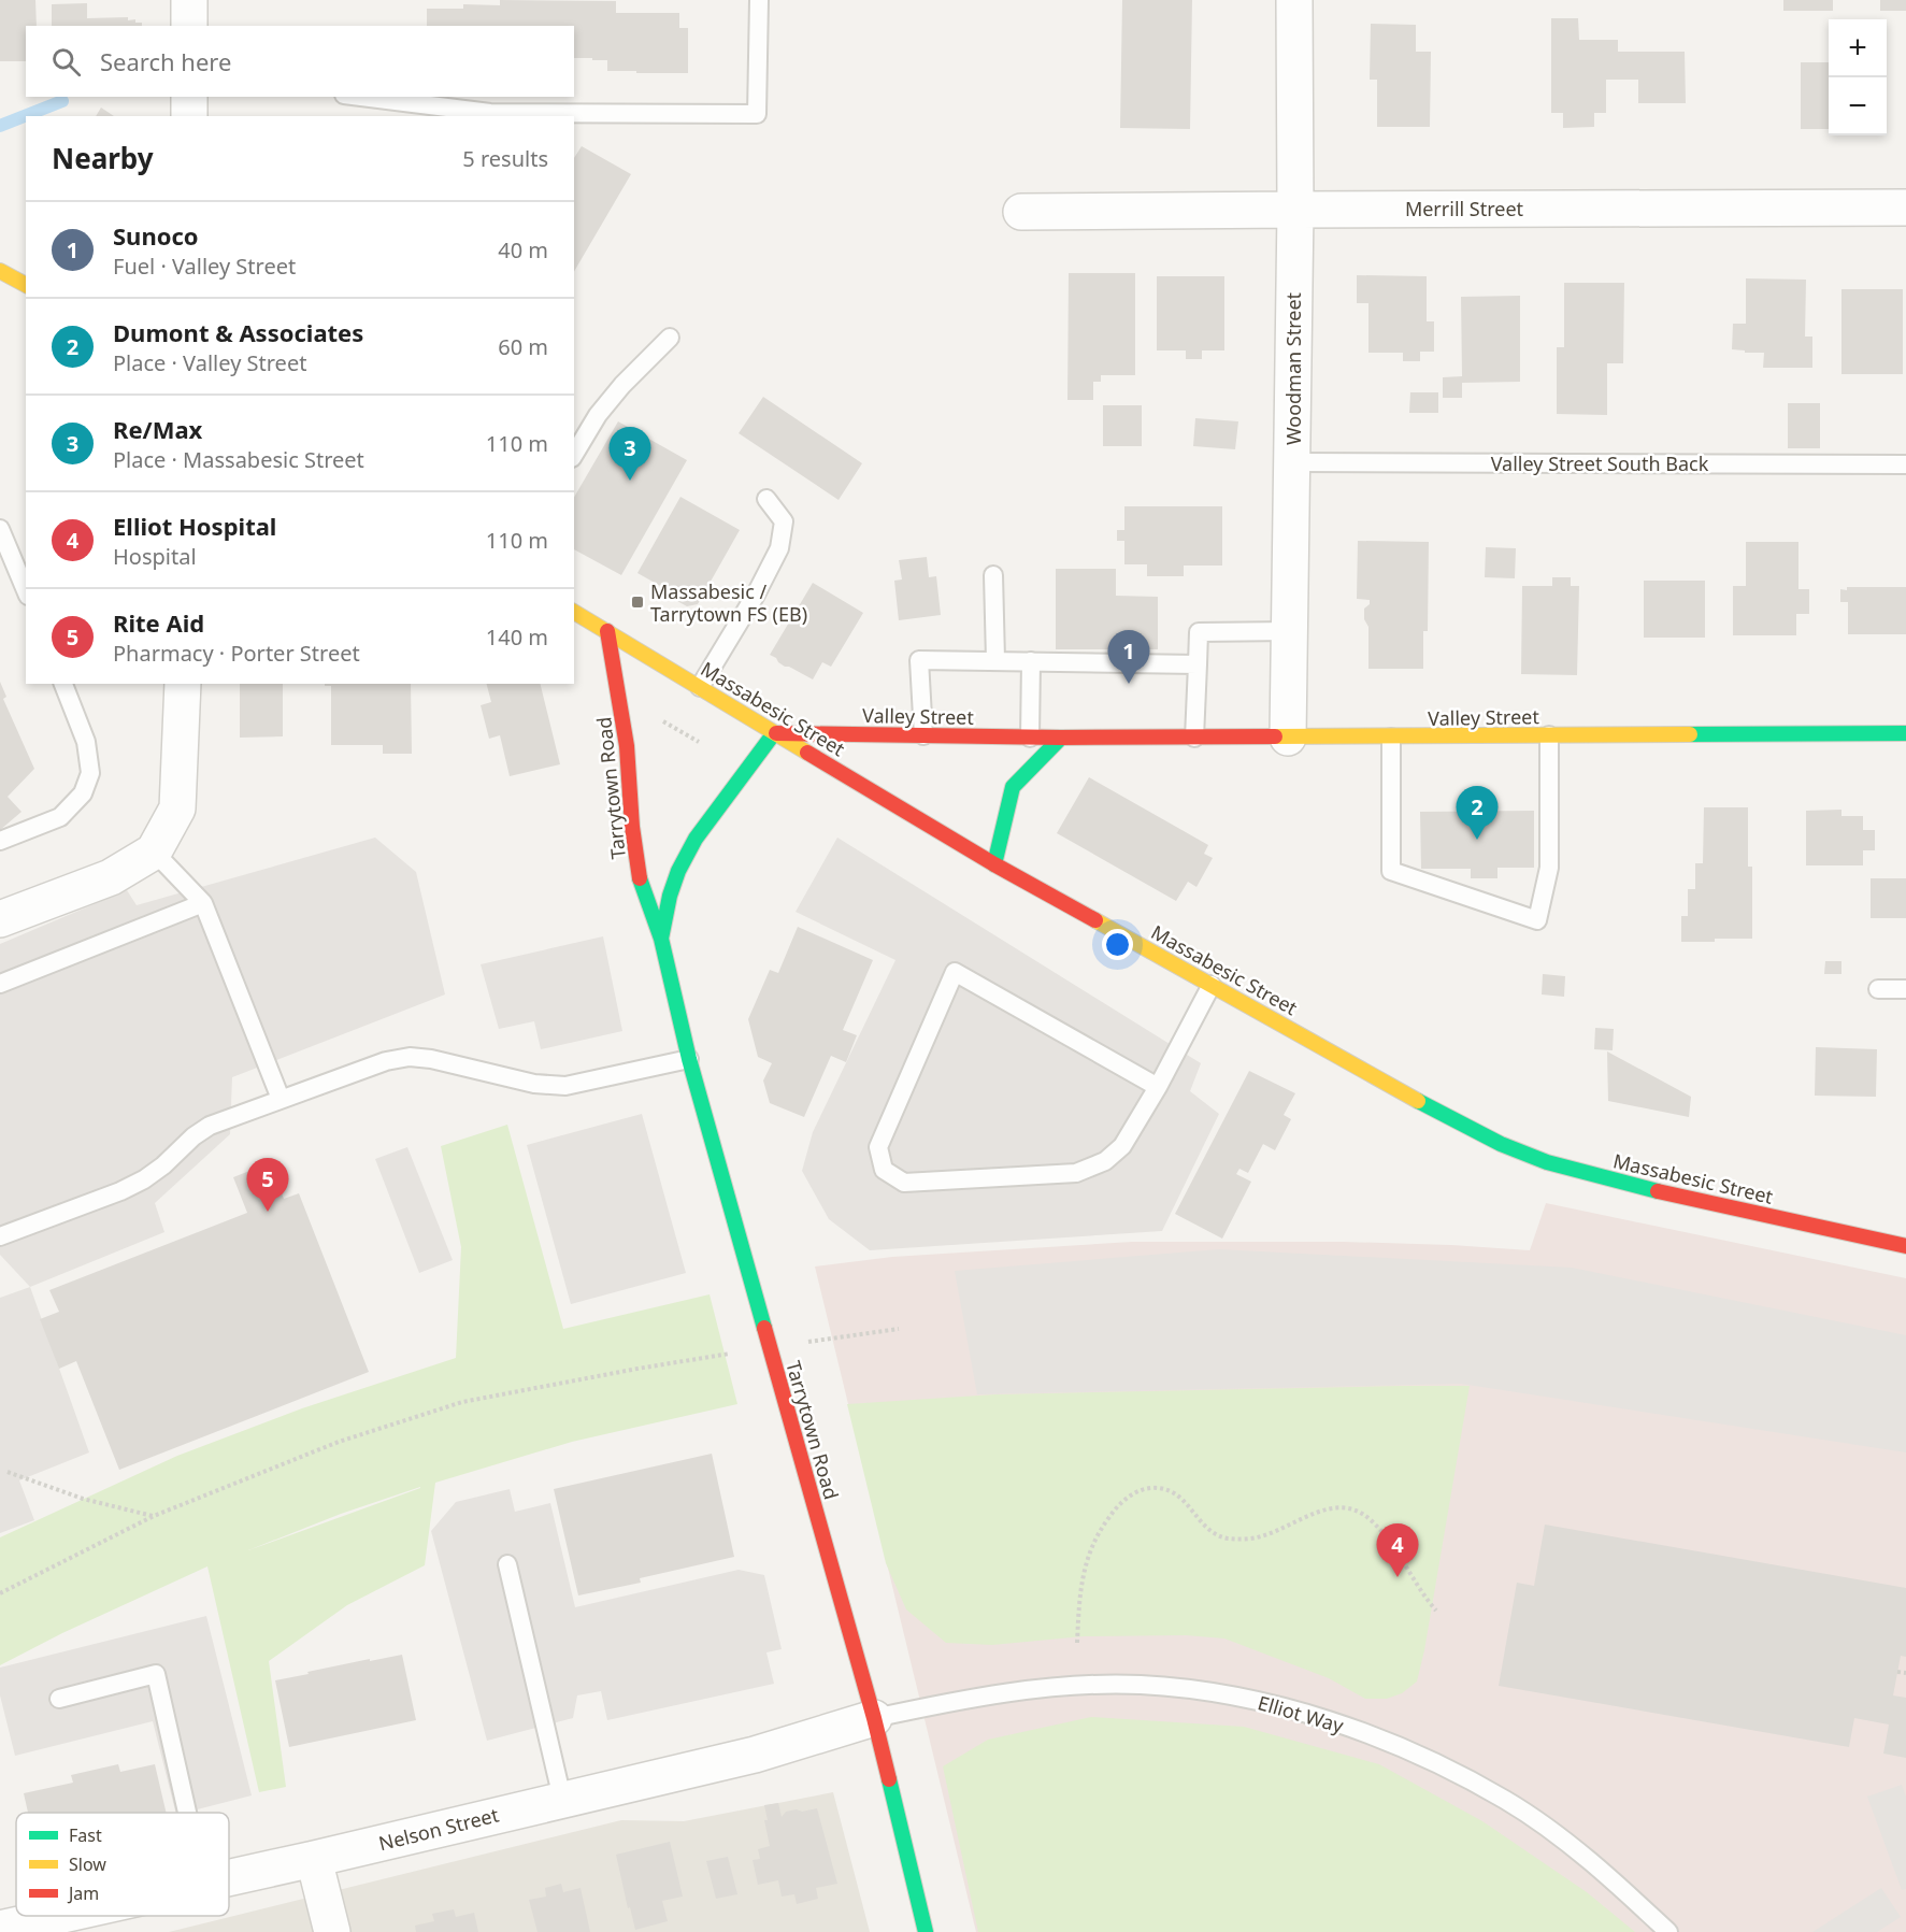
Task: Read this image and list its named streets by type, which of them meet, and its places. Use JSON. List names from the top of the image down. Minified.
{"streets":{"street":["Merrill Street","Woodman Street","Massabesic Street","Valley Street","Tarrytown Road","Nelson Street"],"lane":["Valley Street South Back","Elliot Way"]},"crossings":[["Merrill Street","Woodman Street"],["Woodman Street","Valley Street South Back"],["Woodman Street","Valley Street"],["Massabesic Street","Valley Street"],["Massabesic Street","Tarrytown Road"],["Valley Street","Tarrytown Road"],["Tarrytown Road","Elliot Way"],["Tarrytown Road","Nelson Street"],["Elliot Way","Nelson Street"]],"places":{"transit":["Massabesic / Tarrytown FS (EB)"]},"legend":["Fast","Slow","Jam"],"page":{"map_buttons":["+","−"],"search":"Search here","heading":["Nearby","5 results"],"list":[{"mark":"1","name":"Sunoco","note":"Fuel · Valley Street","value":"40 m"},{"mark":"2","name":"Dumont & Associates","note":"Place · Valley Street","value":"60 m"},{"mark":"3","name":"Re/Max","note":"Place · Massabesic Street","value":"110 m"},{"mark":"4","name":"Elliot Hospital","note":"Hospital","value":"110 m"},{"mark":"5","name":"Rite Aid","note":"Pharmacy · Porter Street","value":"140 m"}],"pins":["3","1","2","5","4"]}}
